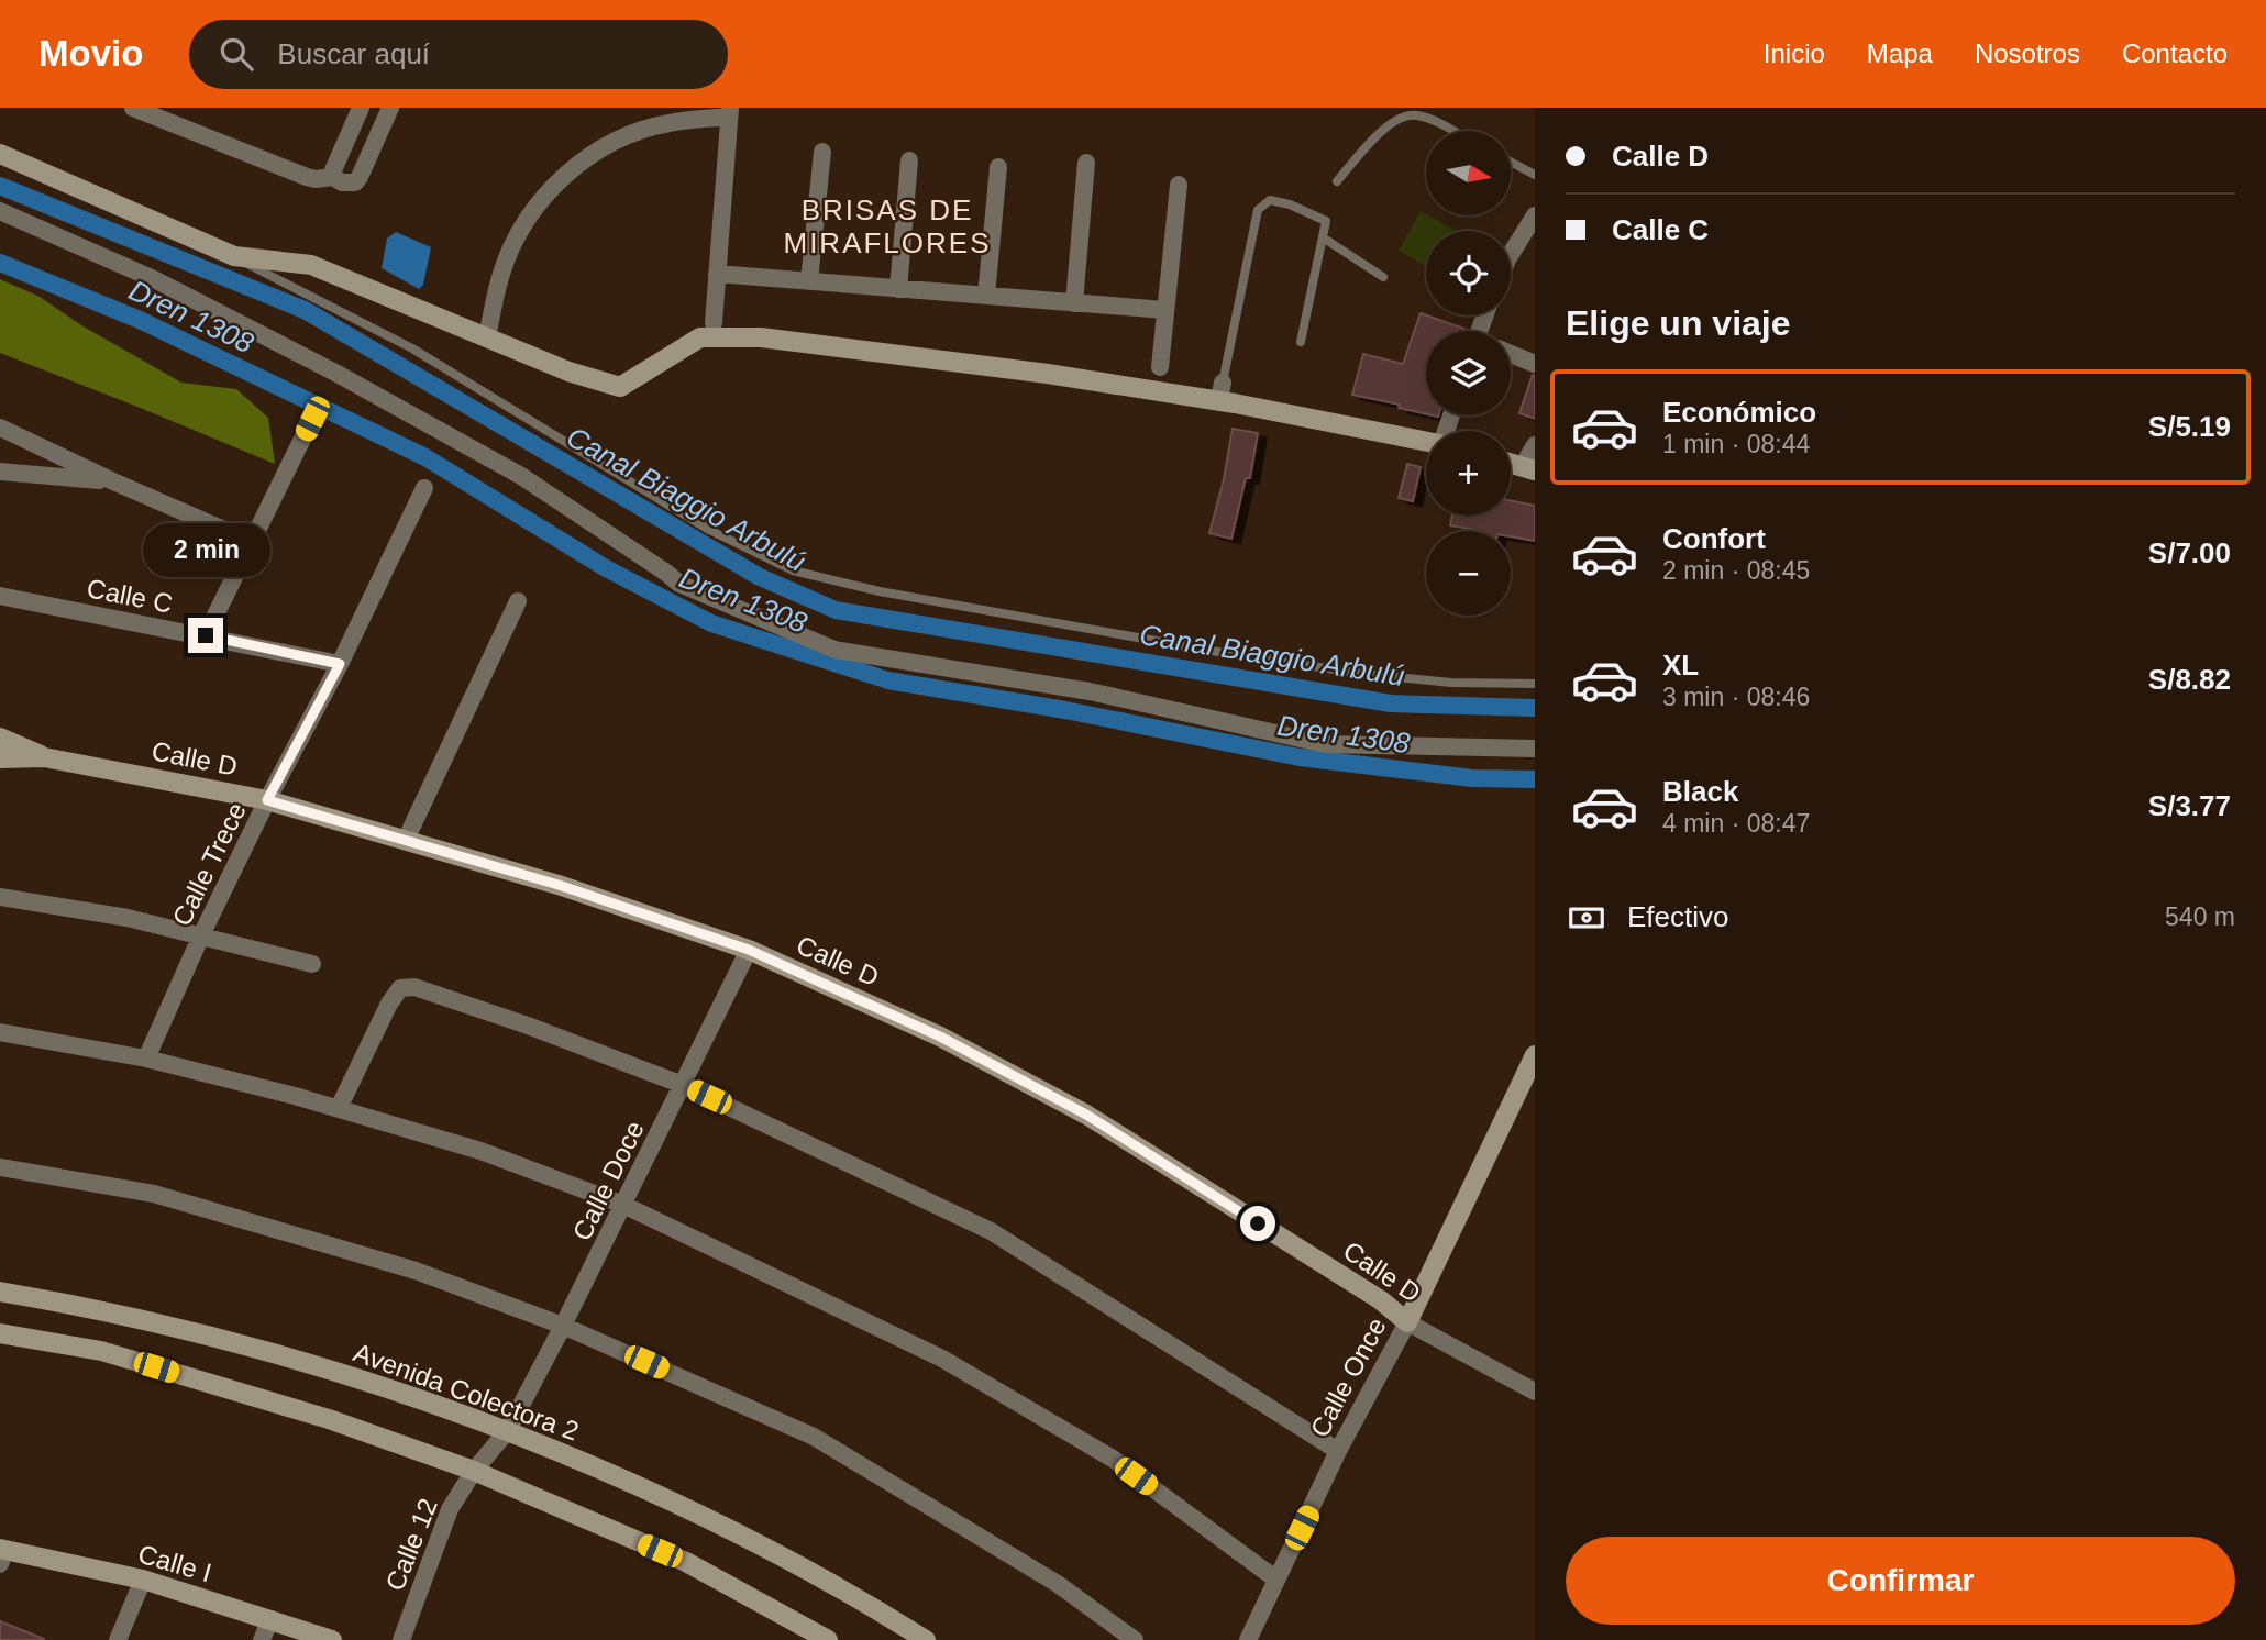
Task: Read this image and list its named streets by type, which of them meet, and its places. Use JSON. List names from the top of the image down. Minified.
{"streets":{"street":["Calle C","Calle D","Calle Trece","Calle Doce","Calle Once","Avenida Colectora 2","Calle 12","Calle I"]},"crossings":[["Calle C","Calle Trece"],["Calle D","Calle Trece"],["Calle D","Calle Doce"],["Calle D","Calle Once"],["Calle Doce","Avenida Colectora 2"],["Calle Doce","Calle 12"],["Avenida Colectora 2","Calle 12"]],"districts":["BRISAS DE MIRAFLORES"],"water":["Dren 1308","Canal Biaggio Arbulú"],"north":"right","page":{"header":"Movio","search":"Buscar aquí","nav":["Inicio","Mapa","Nosotros","Contacto"],"banner":["Calle D","Calle C"],"map_buttons":["+","−"],"heading":"Elige un viaje","list":[{"name":"Económico","note":"1 min · 08:44","value":"S/5.19"},{"name":"Confort","note":"2 min · 08:45","value":"S/7.00"},{"name":"XL","note":"3 min · 08:46","value":"S/8.82"},{"name":"Black","note":"4 min · 08:47","value":"S/3.77"}],"bubble":"2 min","pay":["Efectivo","540 m"],"buttons":"Confirmar"}}
